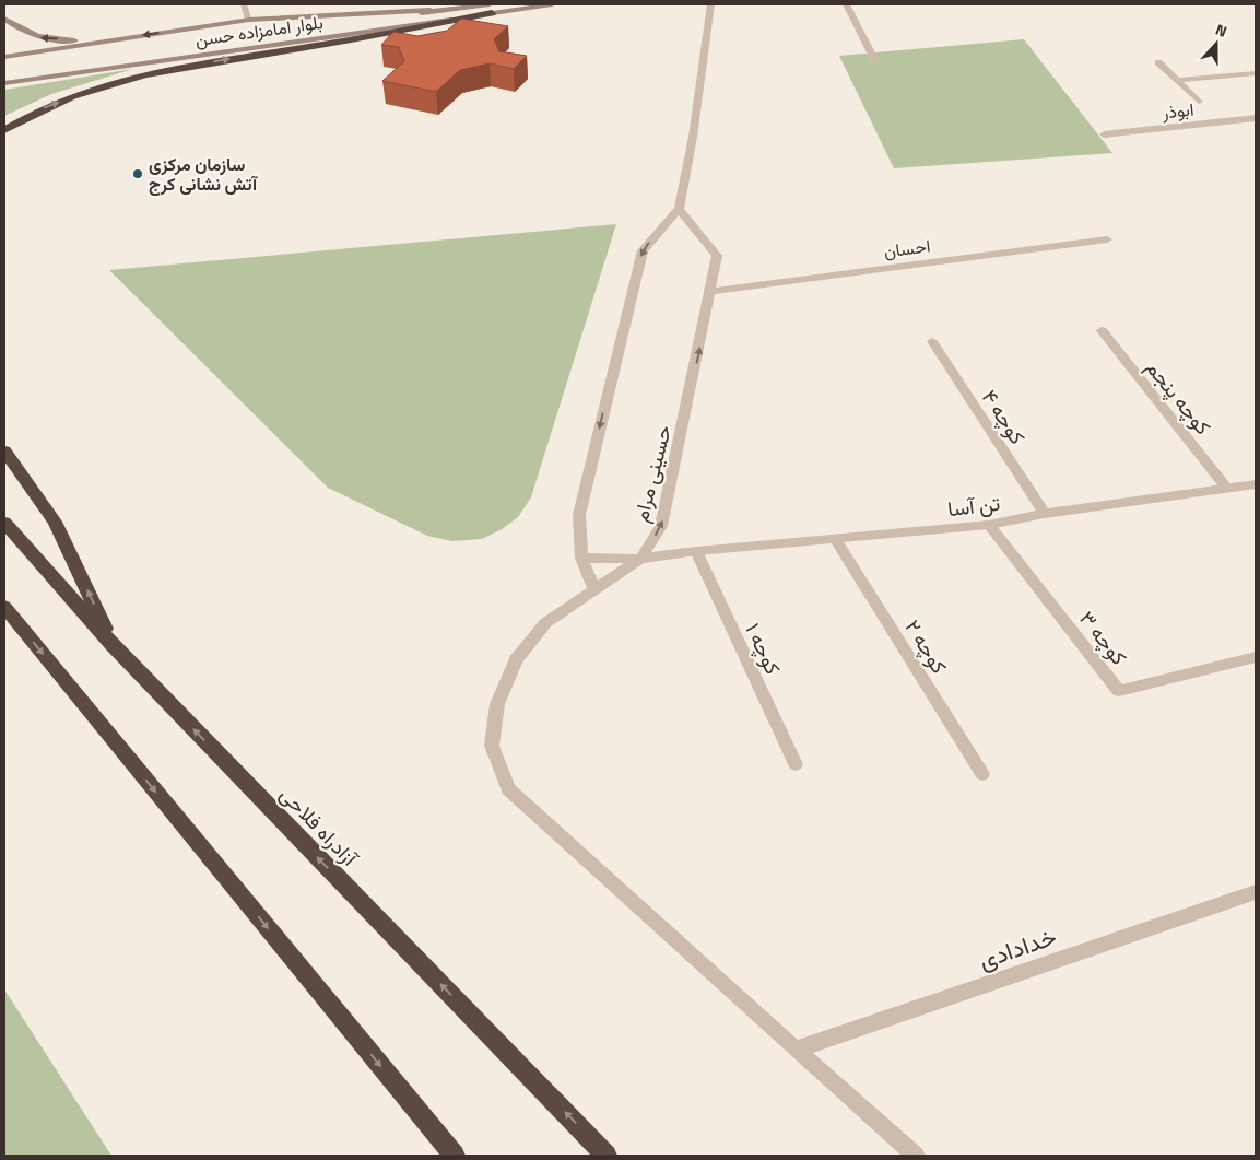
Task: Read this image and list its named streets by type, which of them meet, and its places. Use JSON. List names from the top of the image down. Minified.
{"streets":{"highway":["آزادراه فلاحی"],"main road":["بلوار امامزاده حسن"],"street":["ابوذر","احسان","کوچه پنجم","کوچه ۴","حسینی مرام","تن آسا","کوچه ۳","کوچه ۲","کوچه ۱","خدادادی"]},"crossings":[["احسان","حسینی مرام"],["کوچه پنجم","تن آسا"],["کوچه ۴","تن آسا"],["حسینی مرام","تن آسا"],["حسینی مرام","خدادادی"],["تن آسا","کوچه ۳"],["تن آسا","کوچه ۲"],["تن آسا","کوچه ۱"]],"places":["سازمان مرکزی آتش نشانی کرج"],"north":"top"}
